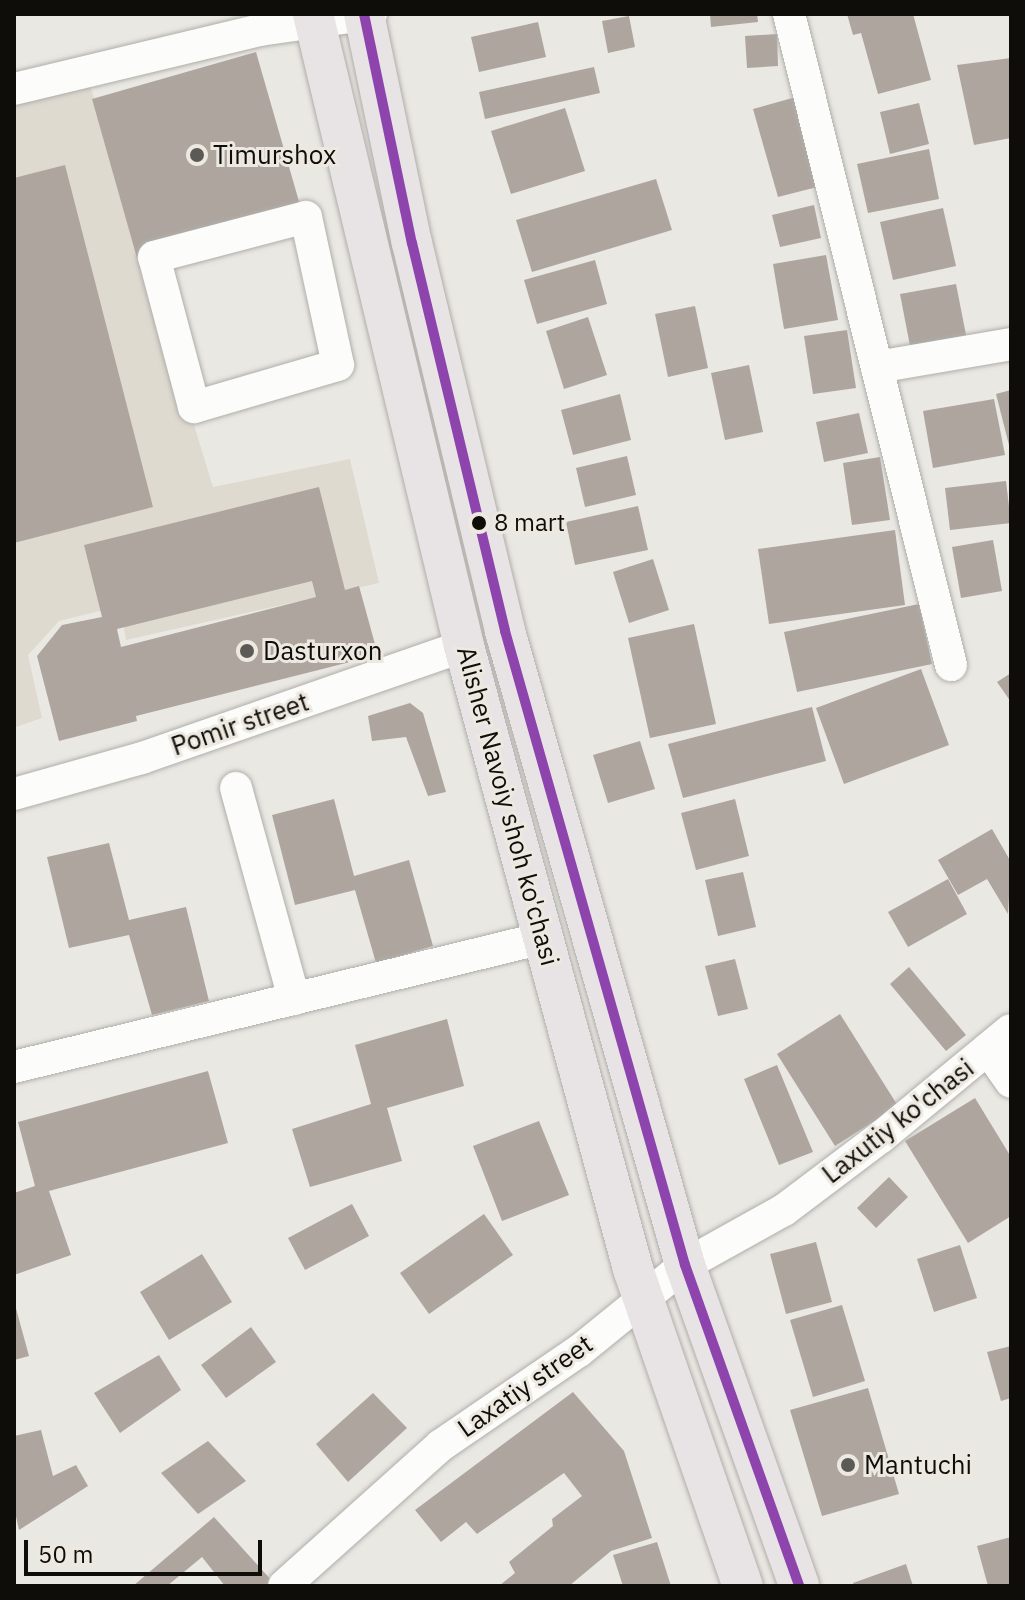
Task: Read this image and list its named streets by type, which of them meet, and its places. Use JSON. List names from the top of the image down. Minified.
{"streets":{"main road":["Alisher Navoiy shoh ko'chasi"],"street":["Pomir street","Laxatiy street"]},"crossings":[["Pomir street","Alisher Navoiy shoh ko'chasi"],["Alisher Navoiy shoh ko'chasi","Laxatiy street"]],"places":["Timurshox","8 mart","Dasturxon","Mantuchi"],"scale_bar":"50 m"}
